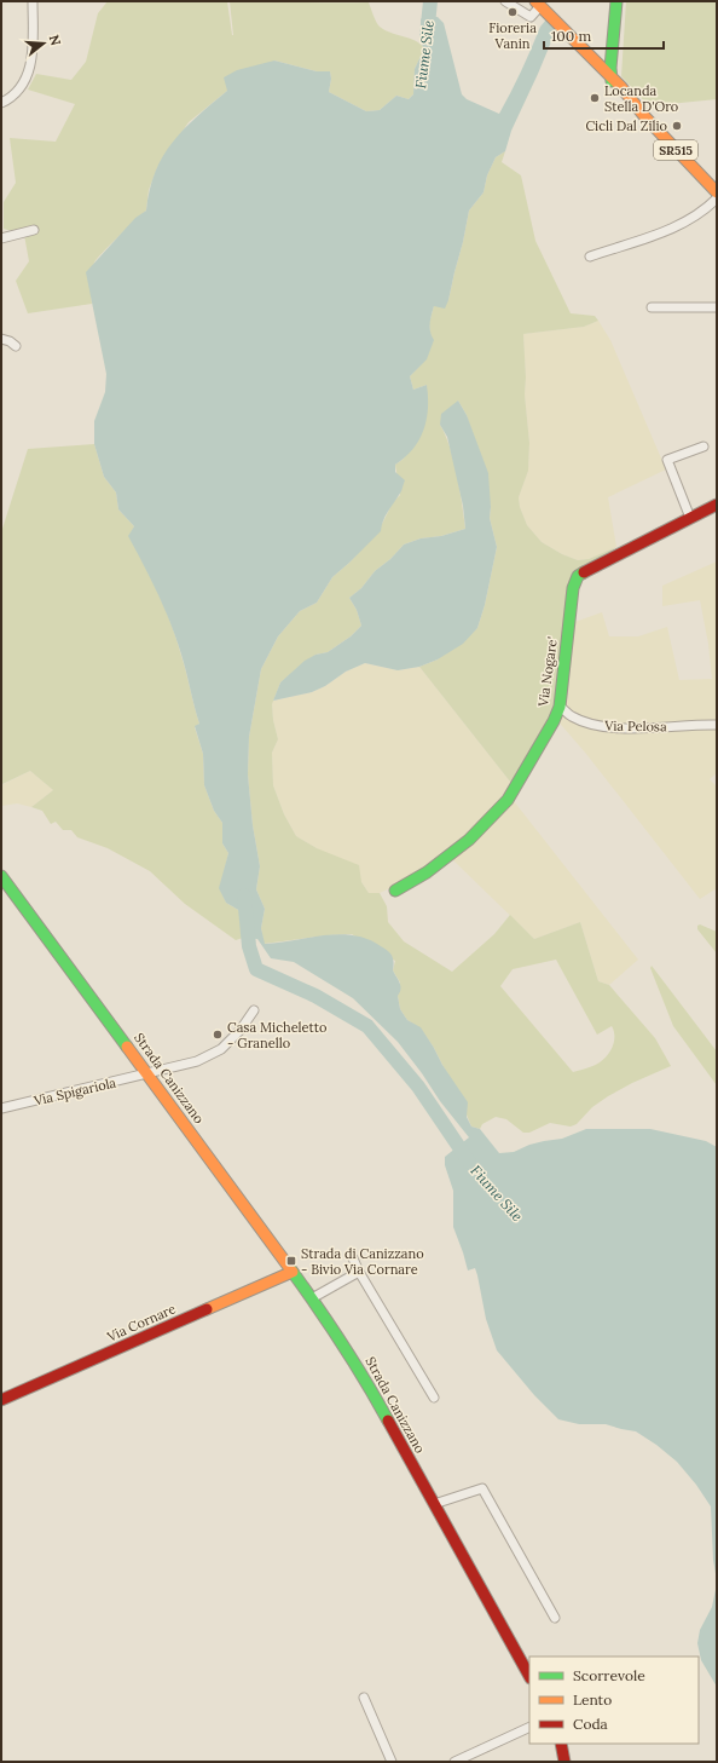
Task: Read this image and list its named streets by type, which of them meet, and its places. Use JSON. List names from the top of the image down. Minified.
{"streets":{"street":["SR515","Via Nogare'","Via Pelosa","Strada Canizzano","Via Spigariola","Via Cornare"]},"crossings":[["Via Nogare'","Via Pelosa"],["Strada Canizzano","Via Spigariola"],["Strada Canizzano","Via Cornare"]],"water":["Fiume Sile"],"places":{"other":["Fioreria Vanin","Locanda Stella D'Oro","Cicli Dal Zilio","Casa Micheletto - Granello"],"transit":["Strada di Canizzano - Bivio Via Cornare"]},"legend":["Scorrevole","Lento","Coda"],"scale_bar":"100 m","north":"right"}
